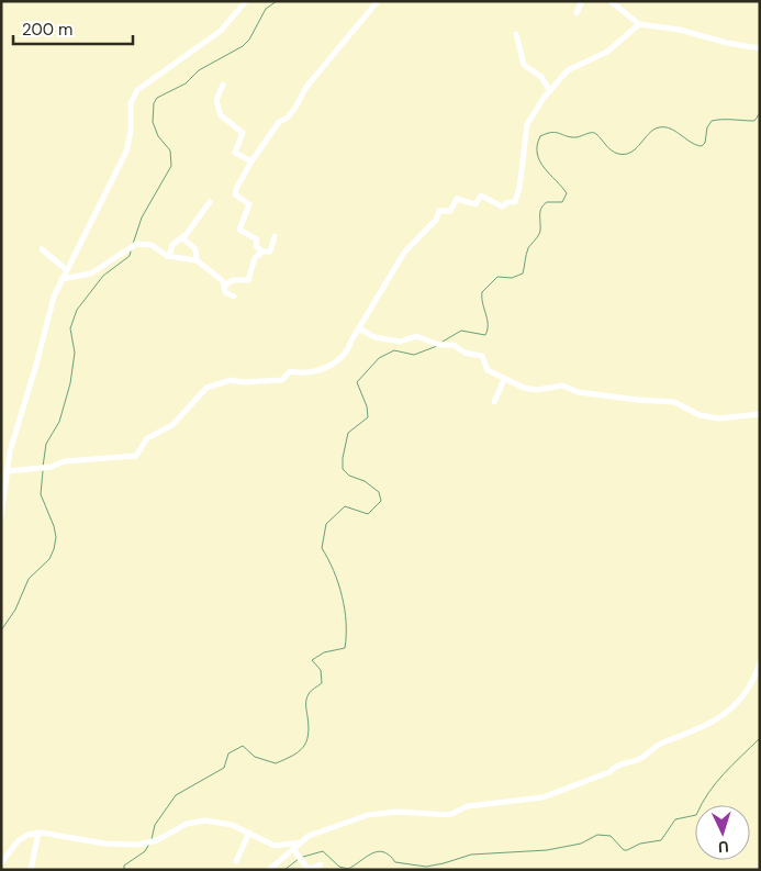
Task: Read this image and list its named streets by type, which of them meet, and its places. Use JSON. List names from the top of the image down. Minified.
{"scale_bar":"200 m","north":"bottom"}
